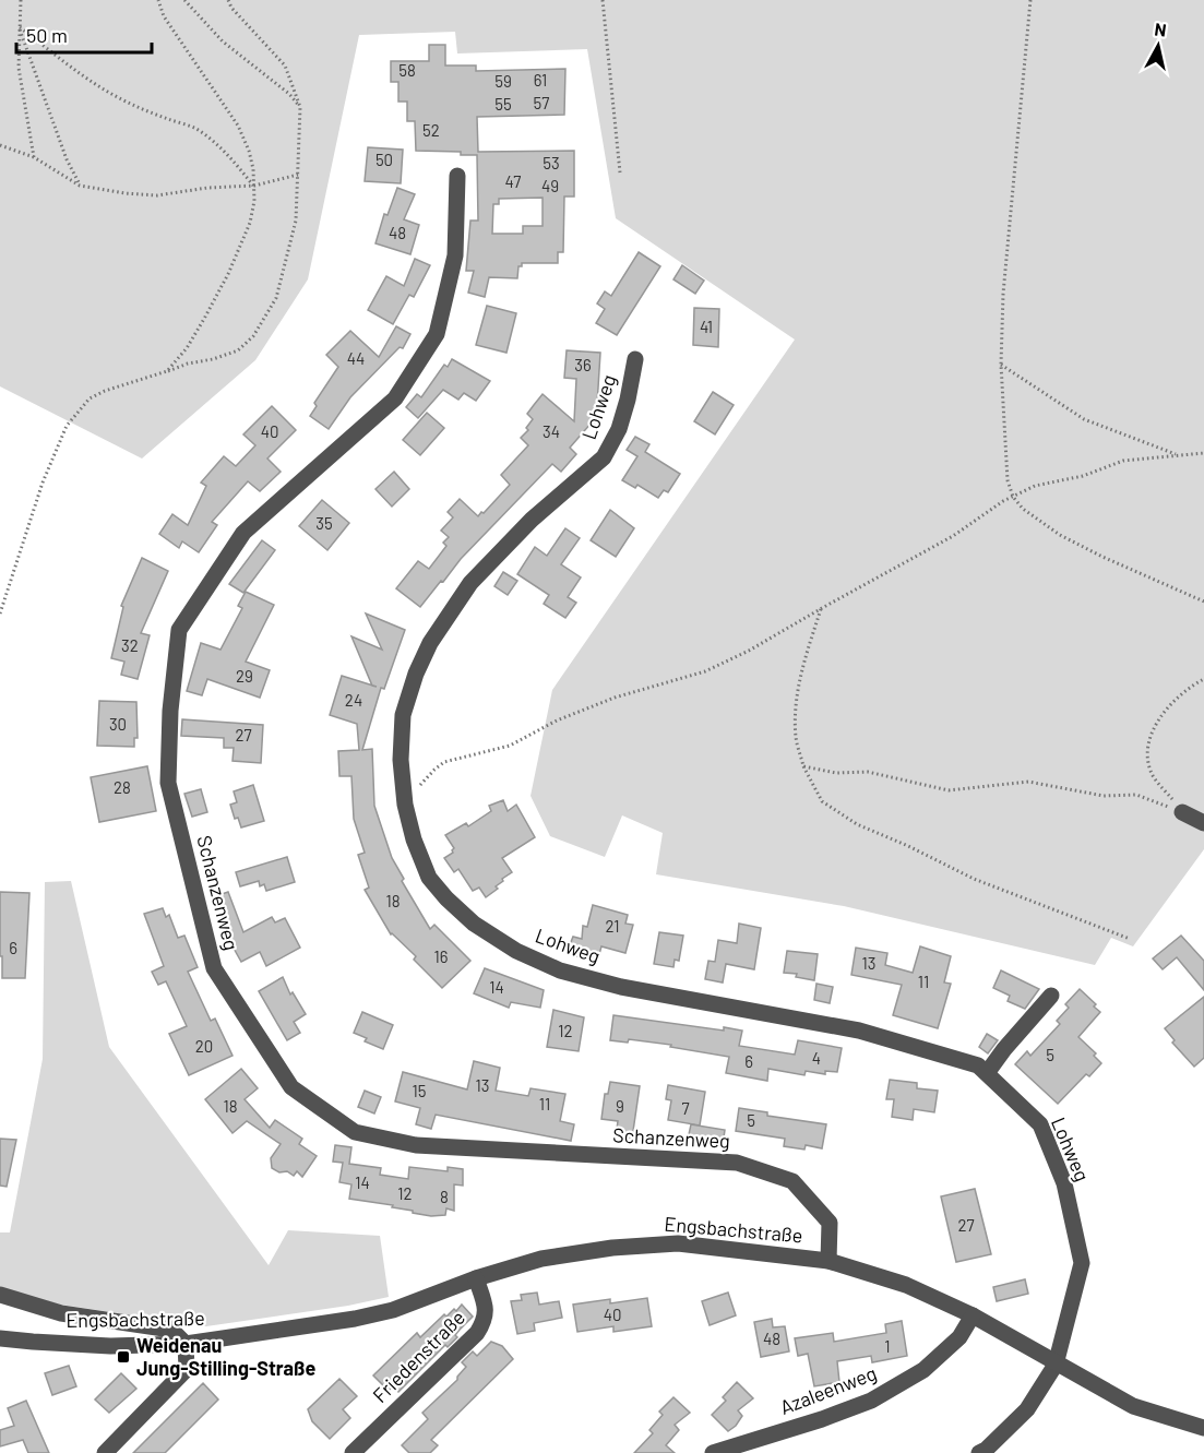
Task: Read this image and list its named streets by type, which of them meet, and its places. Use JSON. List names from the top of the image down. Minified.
{"streets":{"street":["Lohweg","Schanzenweg","Engsbachstraße","Friedenstraße","Azaleenweg"]},"crossings":[["Lohweg","Engsbachstraße"],["Schanzenweg","Engsbachstraße"],["Engsbachstraße","Friedenstraße"],["Engsbachstraße","Azaleenweg"]],"places":{"transit":["Weidenau Jung-Stilling-Straße"]},"house_numbers":["58","61","59","57","55","52","50","53","47","49","48","41","44","36","40","34","35","32","29","24","30","27","28","18","21","6","16","13","11","14","12","20","5","4","6","13","15","11","18","9","7","5","14","12","8","27","40","48","1"],"scale_bar":"50 m","north":"top"}
